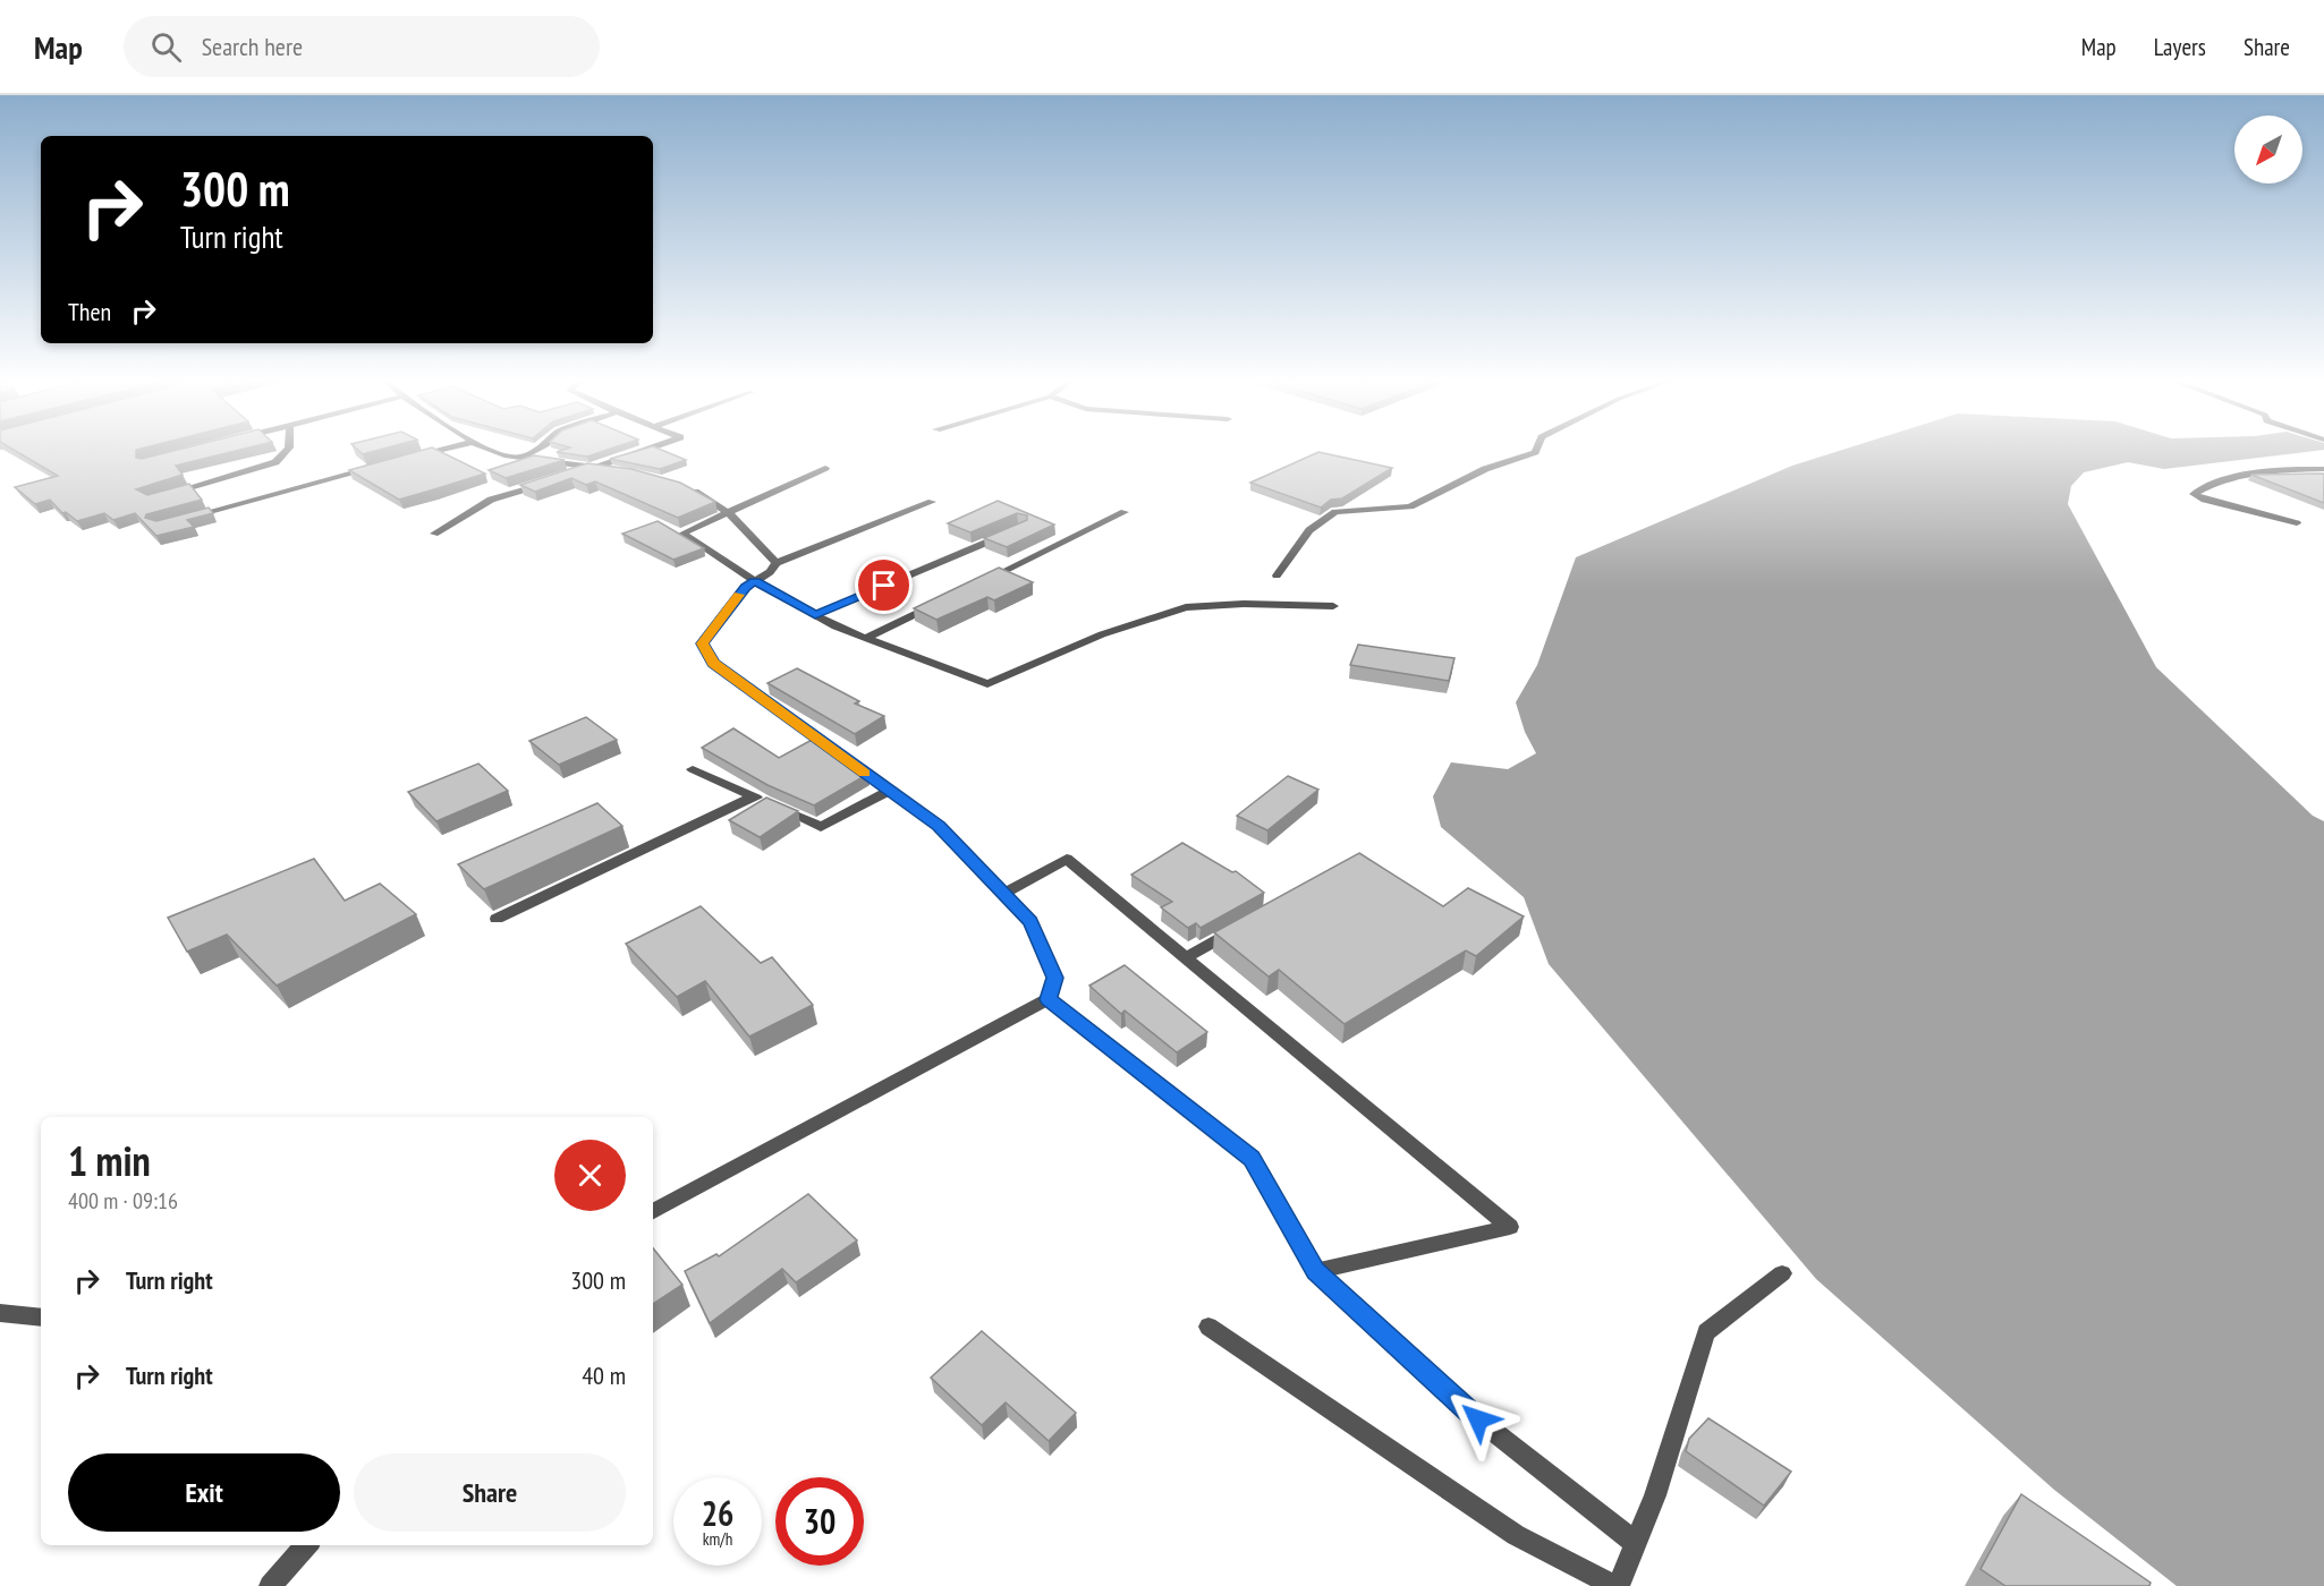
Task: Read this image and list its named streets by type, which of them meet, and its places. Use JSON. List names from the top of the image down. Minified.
{"north":"bottom left","page":{"header":"Map","search":"Search here","nav":["Map","Layers","Share"],"turn":["300 m","Turn right"],"then":"Then","heading":["1 min","400 m · 09:16"],"list":[{"name":"Turn right","value":"300 m"},{"name":"Turn right","value":"40 m"}],"buttons":["Exit","Share"],"speed":"26 km/h","limit":"30"}}
